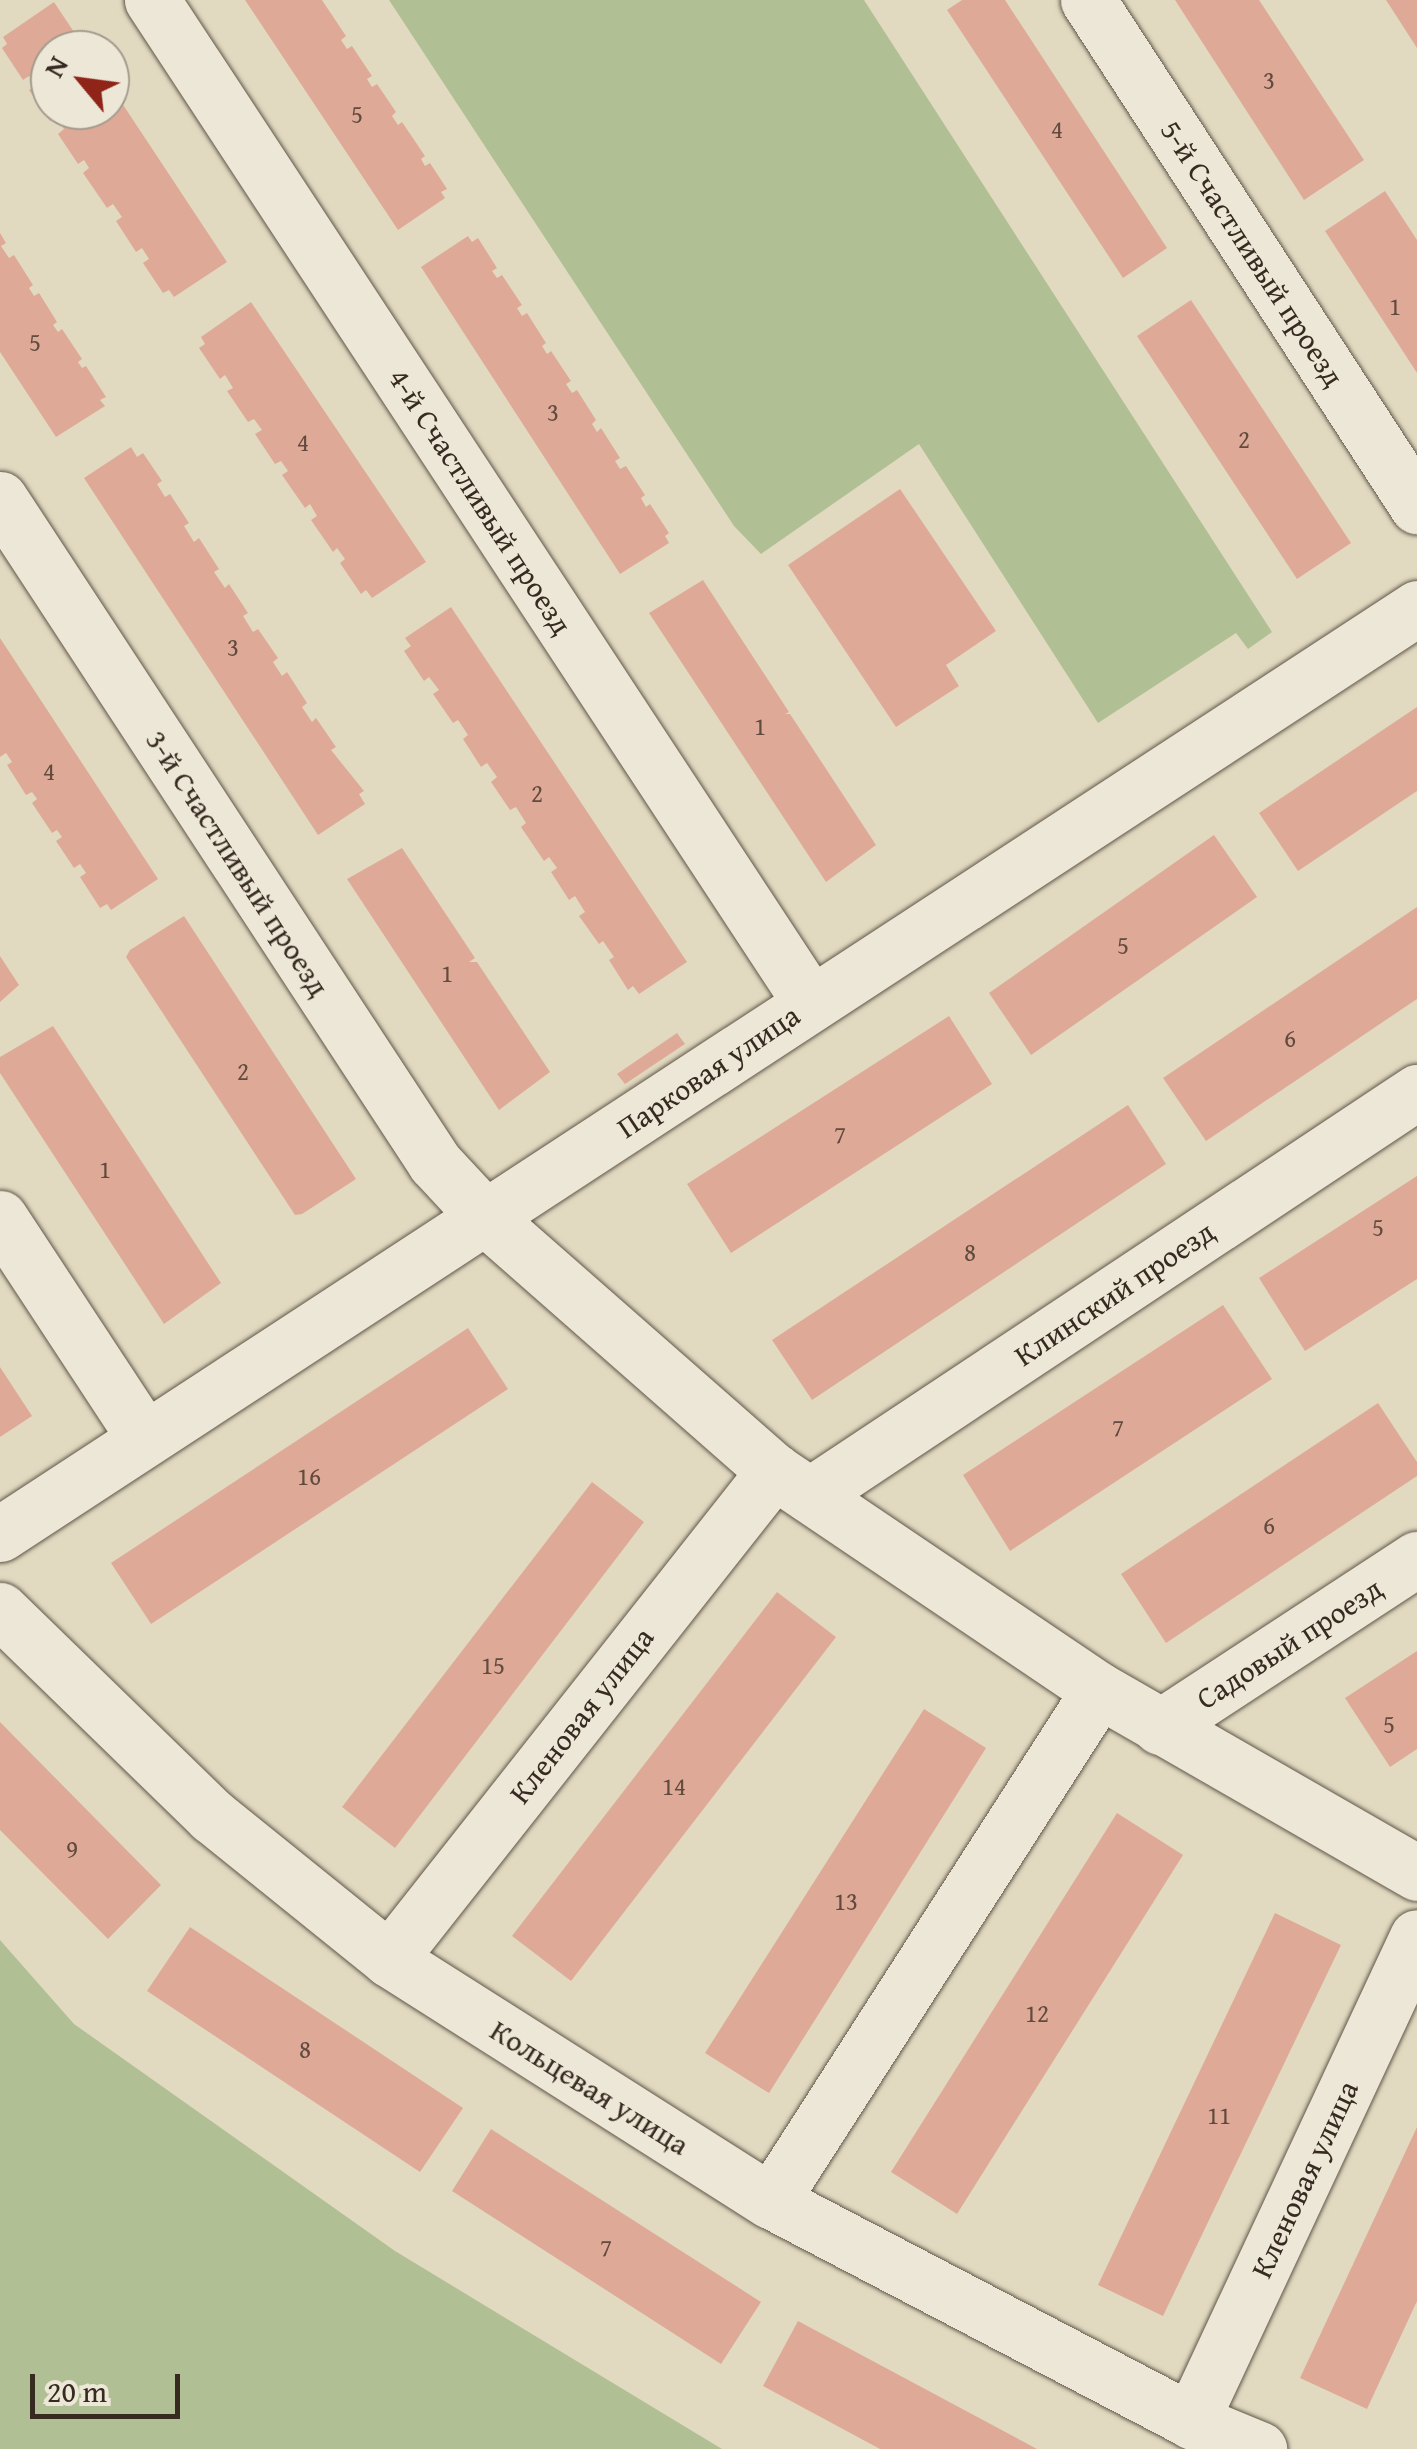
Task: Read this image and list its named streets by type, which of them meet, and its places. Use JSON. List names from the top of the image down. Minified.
{"streets":{"street":["5-й Счастливый проезд","4-й Счастливый проезд","3-й Счастливый проезд","Парковая улица","Клинский проезд","Садовый проезд","Кленовая улица","Кольцевая улица"]},"crossings":[["4-й Счастливый проезд","Парковая улица"],["3-й Счастливый проезд","Парковая улица"],["Клинский проезд","Кленовая улица"],["Кленовая улица","Кольцевая улица"]],"house_numbers":["3","5","4","1","5","3","2","4","3","1","4","2","5","1","6","2","7","1","5","8","7","16","6","15","5","14","9","13","12","8","11","7"],"scale_bar":"20 m","north":"top left"}
